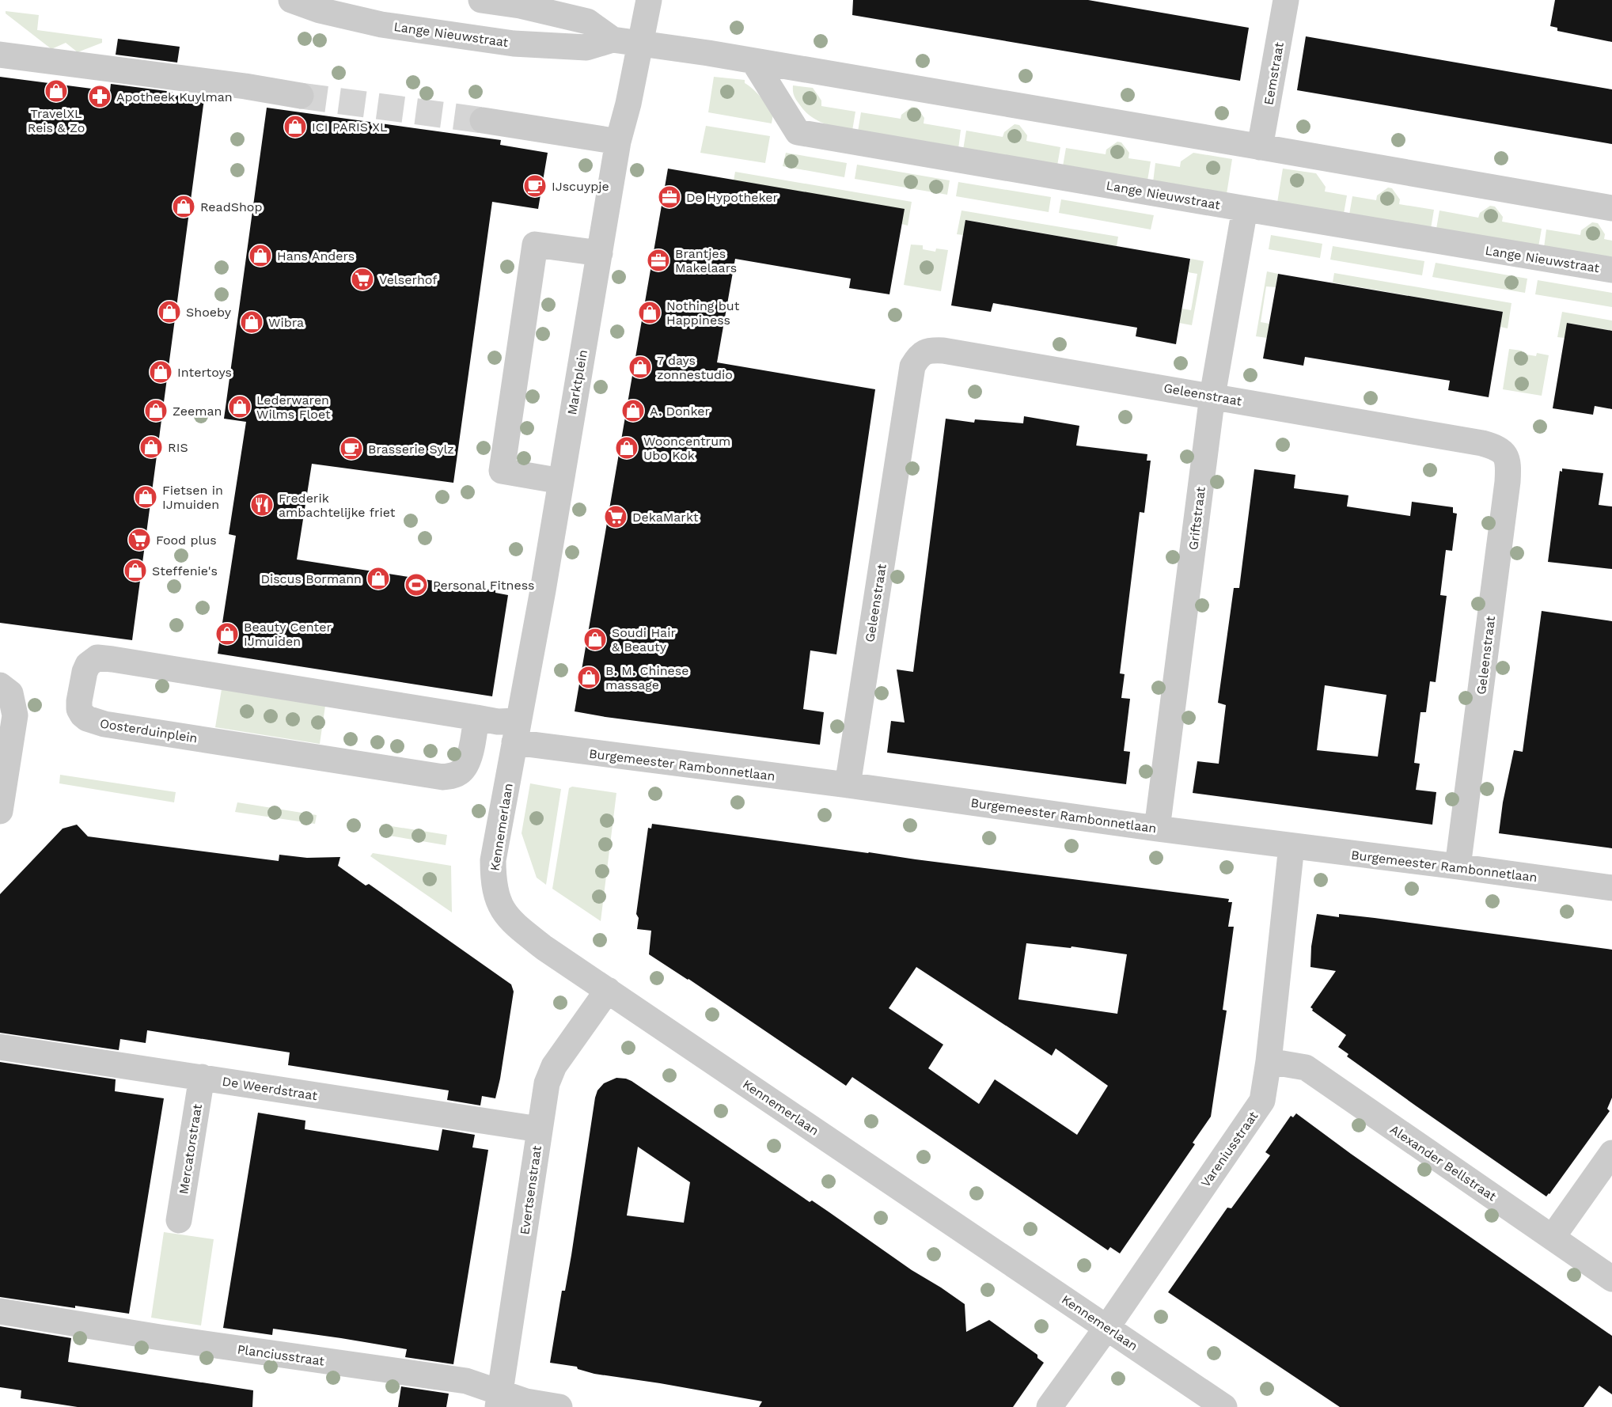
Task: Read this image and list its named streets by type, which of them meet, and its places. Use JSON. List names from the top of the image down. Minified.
{"streets":{"street":["Lange Nieuwstraat","Eemstraat","Marktplein","Geleenstraat","Griftstraat","Oosterduinplein","Burgemeester Rambonnetlaan","Kennemerlaan","De Weerdstraat","Mercatorstraat","Vareniusstraat","Alexander Bellstraat","Evertsenstraat","Planciusstraat"]},"crossings":[["Lange Nieuwstraat","Eemstraat"],["Lange Nieuwstraat","Marktplein"],["Lange Nieuwstraat","Griftstraat"],["Marktplein","Oosterduinplein"],["Marktplein","Burgemeester Rambonnetlaan"],["Marktplein","Kennemerlaan"],["Geleenstraat","Griftstraat"],["Geleenstraat","Burgemeester Rambonnetlaan"],["Griftstraat","Burgemeester Rambonnetlaan"],["Oosterduinplein","Burgemeester Rambonnetlaan"],["Oosterduinplein","Kennemerlaan"],["Burgemeester Rambonnetlaan","Kennemerlaan"],["Burgemeester Rambonnetlaan","Vareniusstraat"],["Kennemerlaan","Vareniusstraat"],["Kennemerlaan","Evertsenstraat"],["De Weerdstraat","Mercatorstraat"],["De Weerdstraat","Evertsenstraat"],["Vareniusstraat","Alexander Bellstraat"],["Evertsenstraat","Planciusstraat"]],"places":{"shop":["TravelXL Reis & Zo","ICI PARIS XL","ReadShop","Hans Anders","Shoeby","Nothing but Happiness","Wibra","7 days zonnestudio","Intertoys","Lederwaren Wilms Floet","Zeeman","A. Donker","RIS","Wooncentrum Ubo Kok","Fietsen in IJmuiden","Steffenie's","Discus Bormann","Beauty Center IJmuiden","Soudi Hair & Beauty","B. M. Chinese massage"],"pharmacy":["Apotheek Kuylman"],"cafe":["IJscuypje","Brasserie Sylz"],"office":["De Hypotheker","Brantjes Makelaars"],"supermarket":["Velserhof","DekaMarkt","Food plus"],"restaurant":["Frederik ambachtelijke friet"],"sports":["Personal Fitness"]}}
